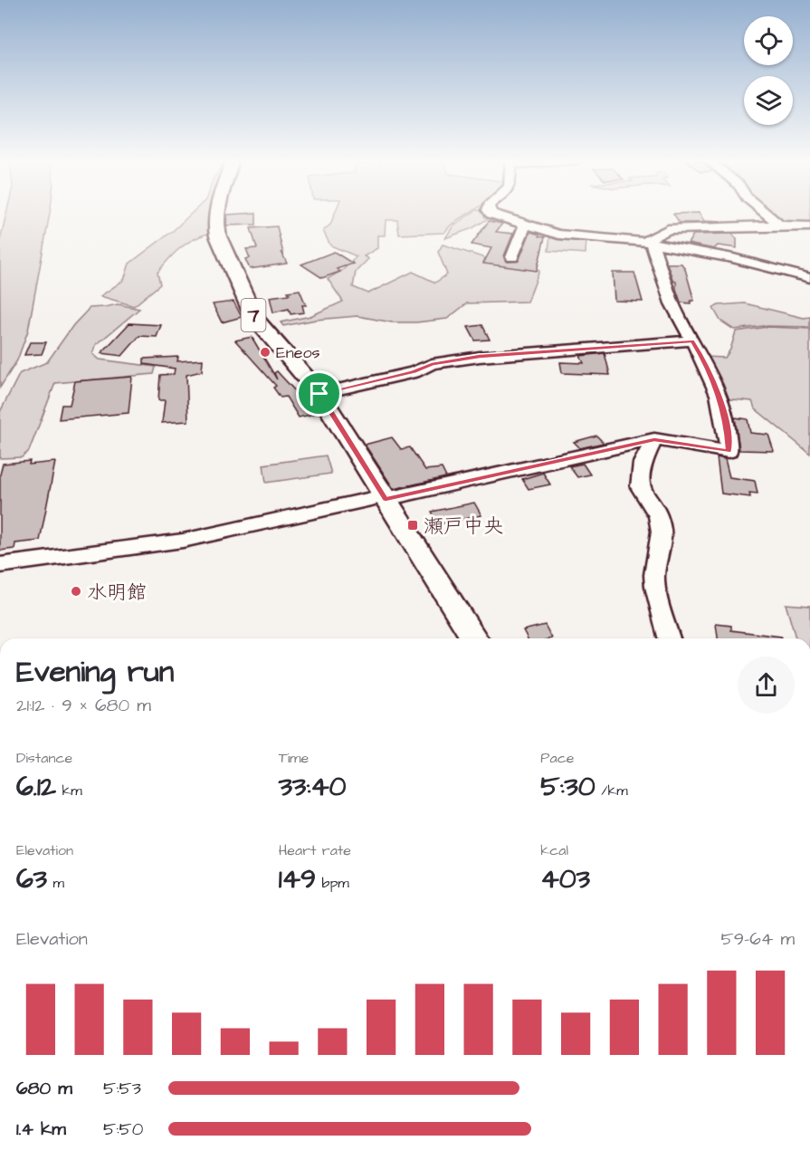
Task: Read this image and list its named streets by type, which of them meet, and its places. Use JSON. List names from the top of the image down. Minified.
{"streets":{"main road":["7"]},"places":{"other":["Eneos","水明館"],"transit":["瀬戸中央"]},"page":{"heading":["Evening run","21:12 · 9 × 680 m"],"stats":[["Distance","6.12 km"],["Time","33:40"],["Pace","5:30 /km"],["Elevation","63 m"],["Heart rate","149 bpm"],["kcal","403"]],"chart":["Elevation","59–64 m"],"list":[{"name":"680 m","note":"5:53"},{"name":"1.4 km","note":"5:50"}]}}
